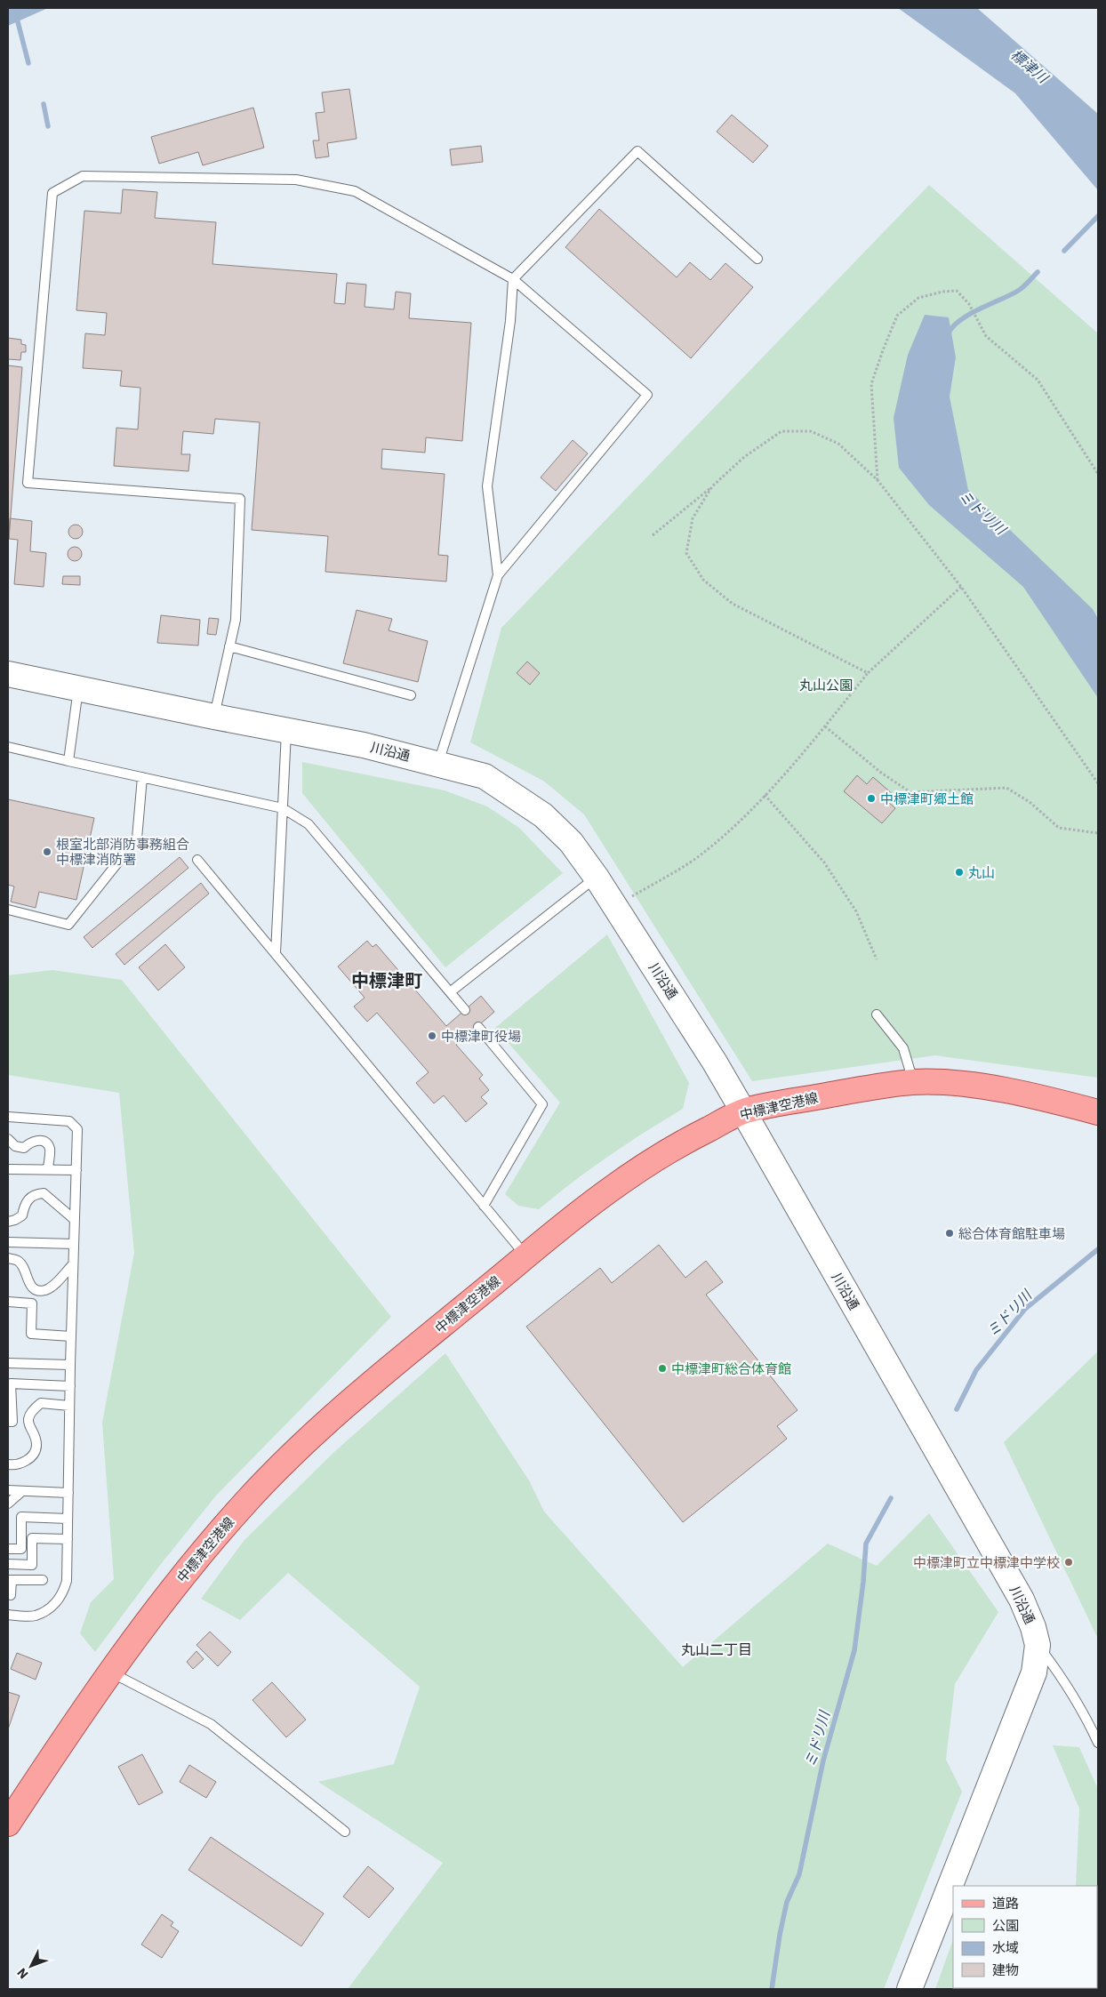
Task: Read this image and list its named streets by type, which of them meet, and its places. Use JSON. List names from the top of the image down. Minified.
{"streets":{"main road":["中標津空港線"],"street":["川沿通"]},"crossings":[["川沿通","中標津空港線"]],"districts":["中標津町","丸山二丁目"],"water":["標津川","ミドリ川"],"parks":["丸山公園"],"places":["中標津町郷土館","根室北部消防事務組合 中標津消防署","丸山","中標津町役場","総合体育館駐車場","中標津町総合体育館","中標津町立中標津中学校"],"legend":["道路","公園","水域","建物"],"north":"bottom left"}
